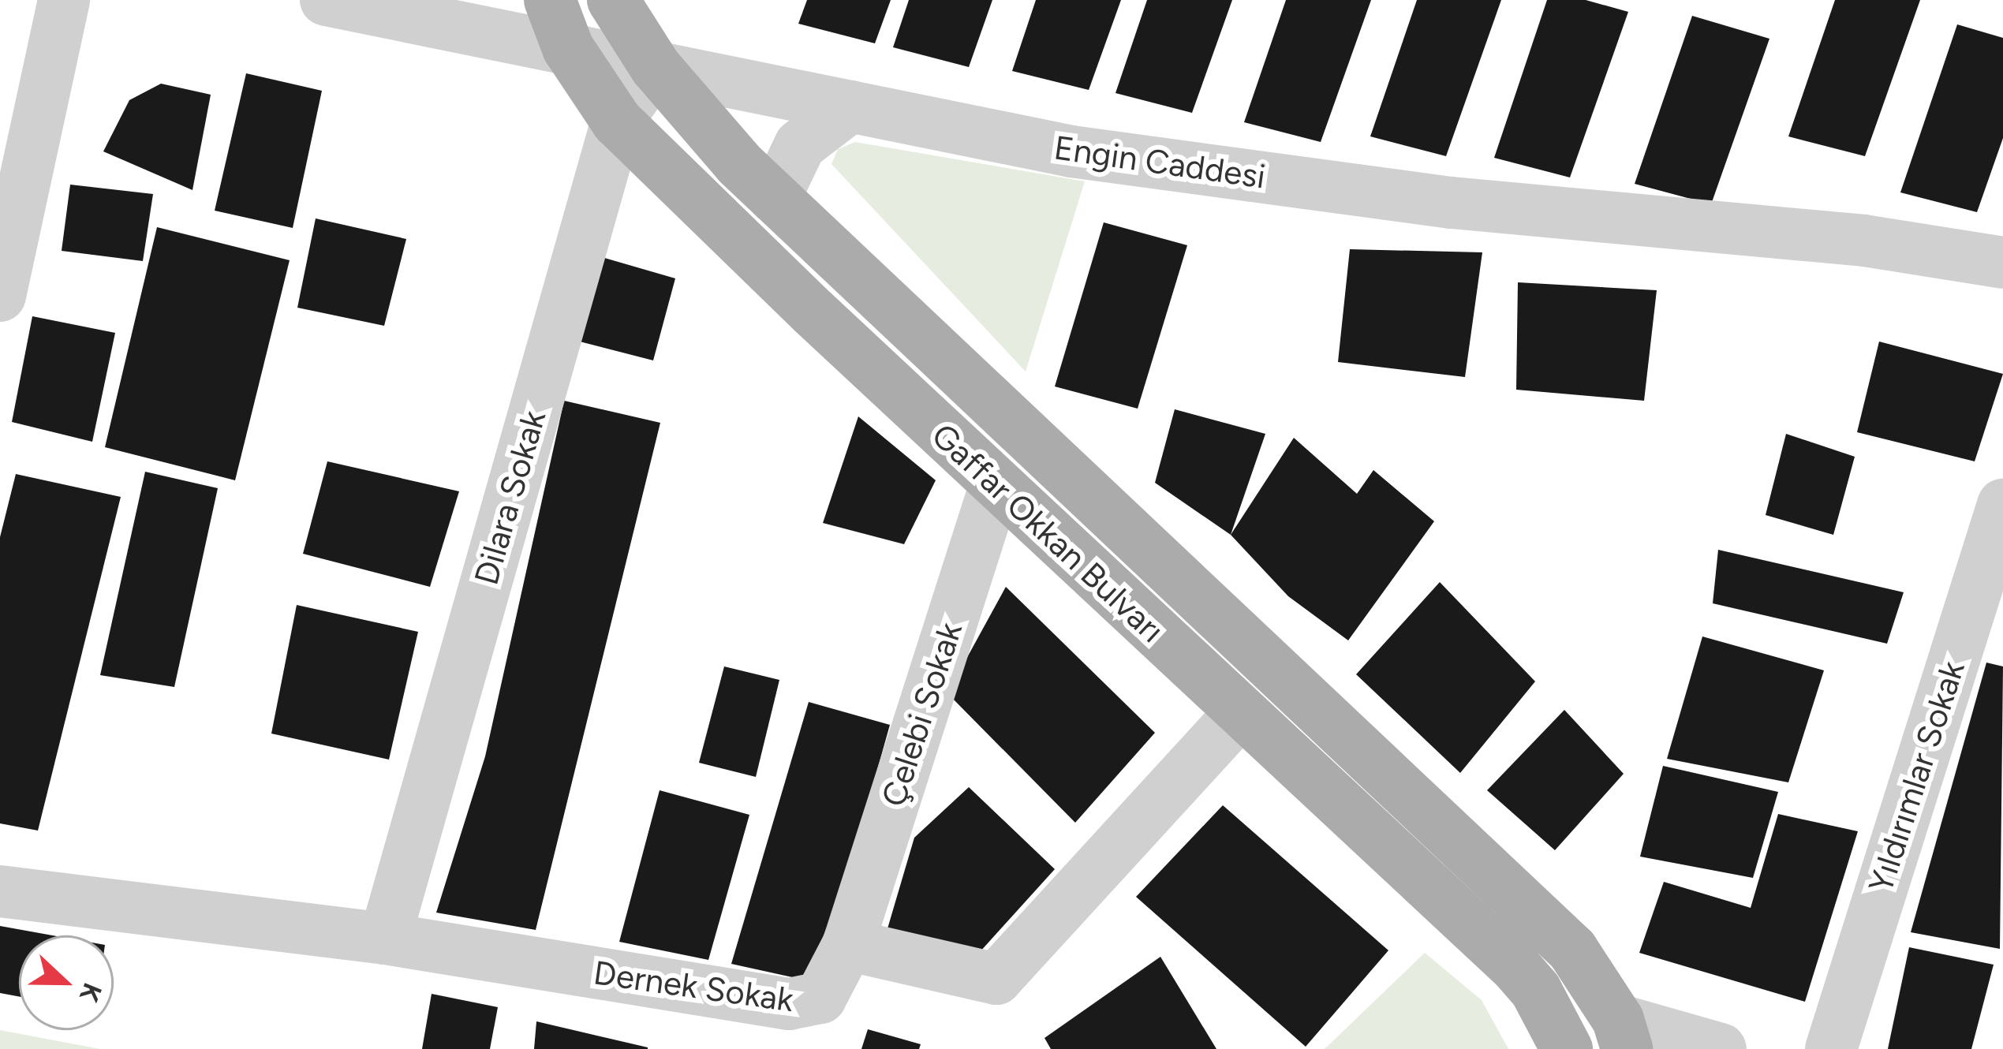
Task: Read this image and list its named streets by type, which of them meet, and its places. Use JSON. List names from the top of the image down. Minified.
{"streets":{"main road":["Gaffar Okkan Bulvarı"],"street":["Engin Caddesi","Dilara Sokak","Çelebi Sokak","Yıldırımlar Sokak","Dernek Sokak"]},"crossings":[["Engin Caddesi","Dilara Sokak"],["Engin Caddesi","Gaffar Okkan Bulvarı"],["Dilara Sokak","Gaffar Okkan Bulvarı"],["Dilara Sokak","Dernek Sokak"],["Gaffar Okkan Bulvarı","Çelebi Sokak"],["Çelebi Sokak","Dernek Sokak"]],"north":"right"}
